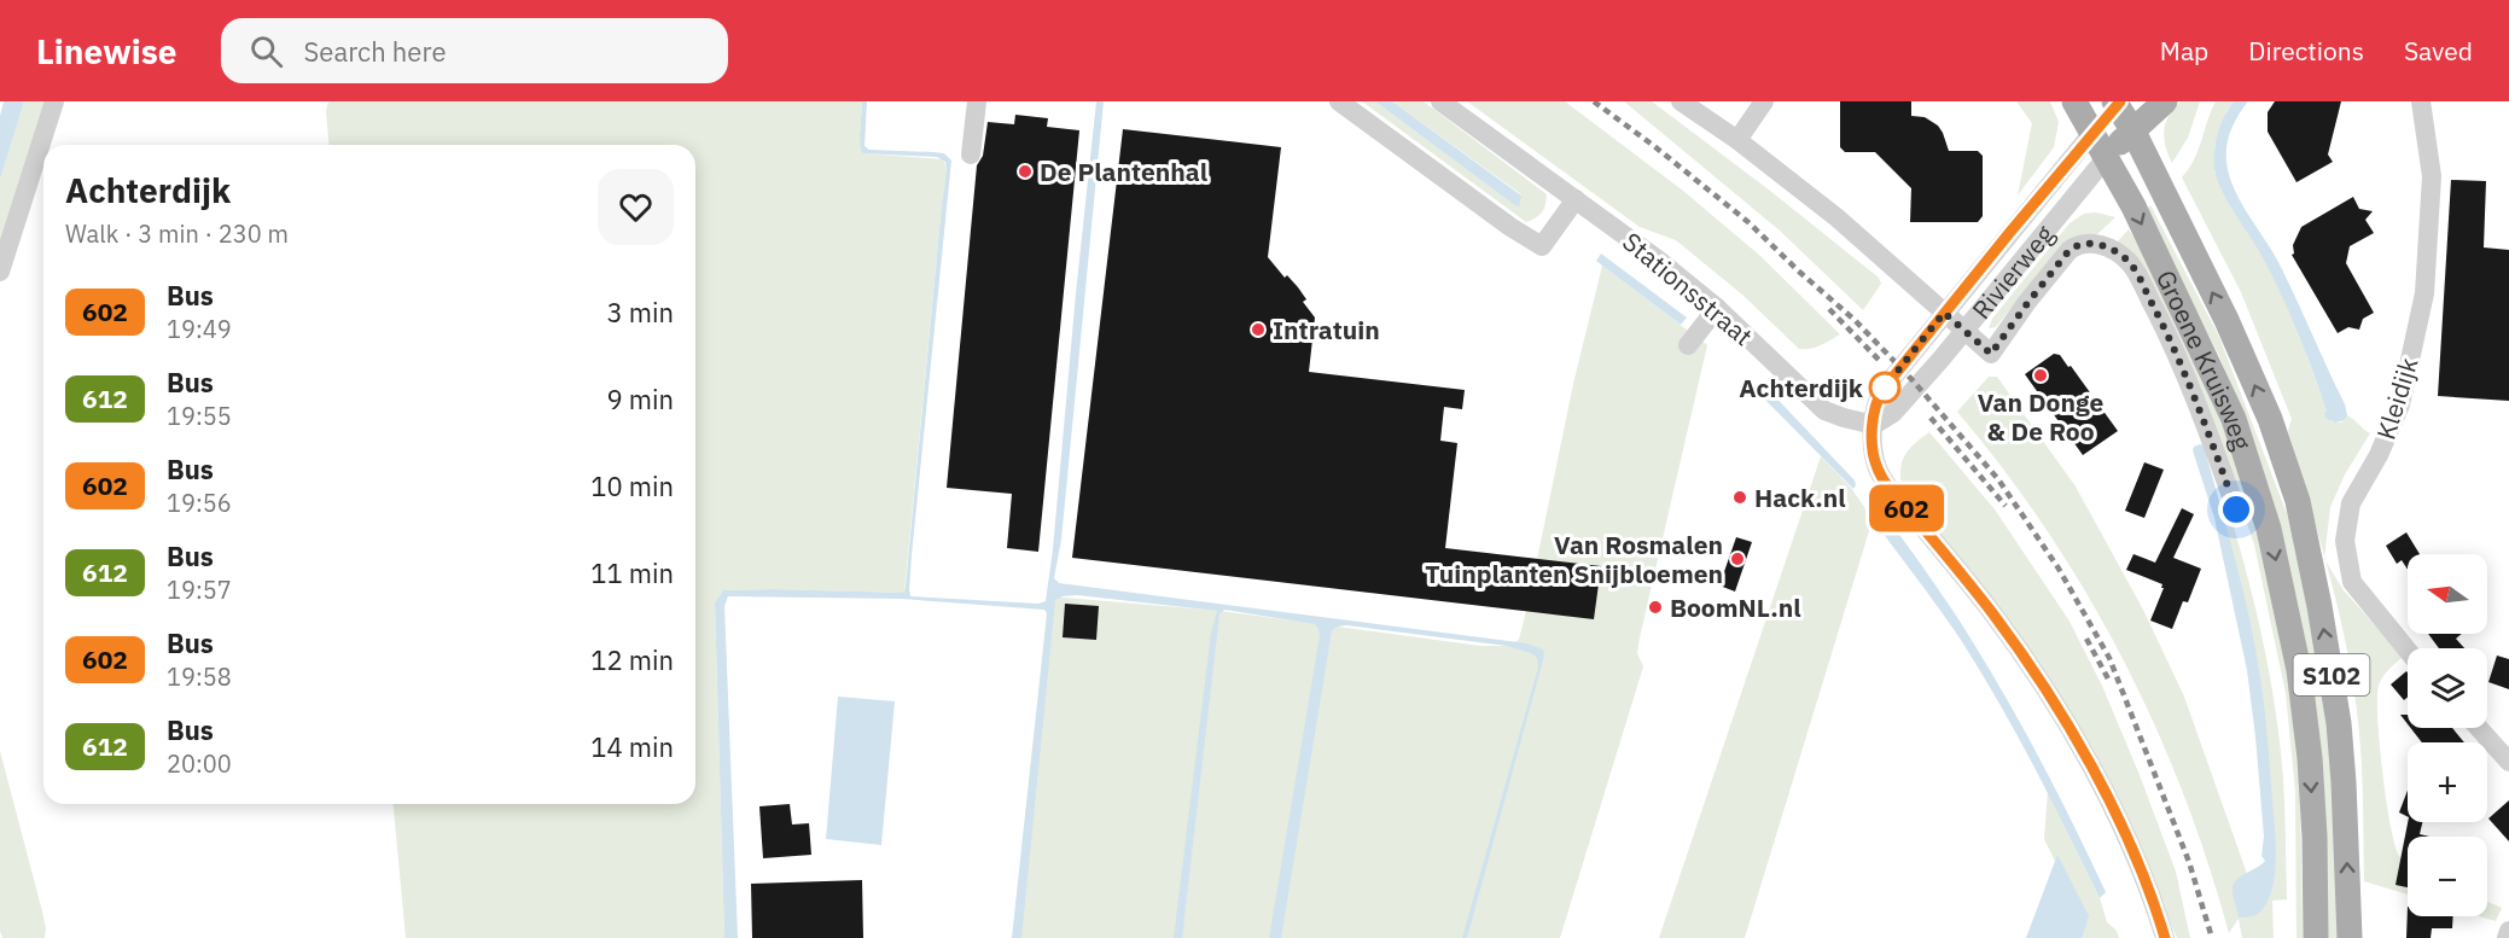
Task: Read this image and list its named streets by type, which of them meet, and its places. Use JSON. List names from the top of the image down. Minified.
{"streets":{"main road":["Rivierweg","Groene Kruisweg","S102"],"street":["Stationsstraat","Kleidijk"]},"crossings":[["Rivierweg","Stationsstraat"],["Rivierweg","Groene Kruisweg"]],"places":["De Plantenhal","Intratuin","Van Donge & De Roo","Achterdijk","Hack.nl","Van Rosmalen Tuinplanten Snijbloemen","BoomNL.nl"],"lines":["bus line 602"],"north":"left","page":{"header":"Linewise","search":"Search here","nav":["Map","Directions","Saved"],"on_map":"602","heading":["Achterdijk","Walk · 3 min · 230 m"],"list":[{"mark":"602","name":"Bus","note":"19:49","value":"3 min"},{"mark":"612","name":"Bus","note":"19:55","value":"9 min"},{"mark":"602","name":"Bus","note":"19:56","value":"10 min"},{"mark":"612","name":"Bus","note":"19:57","value":"11 min"},{"mark":"602","name":"Bus","note":"19:58","value":"12 min"},{"mark":"612","name":"Bus","note":"20:00","value":"14 min"}],"map_buttons":["+","−"]}}
